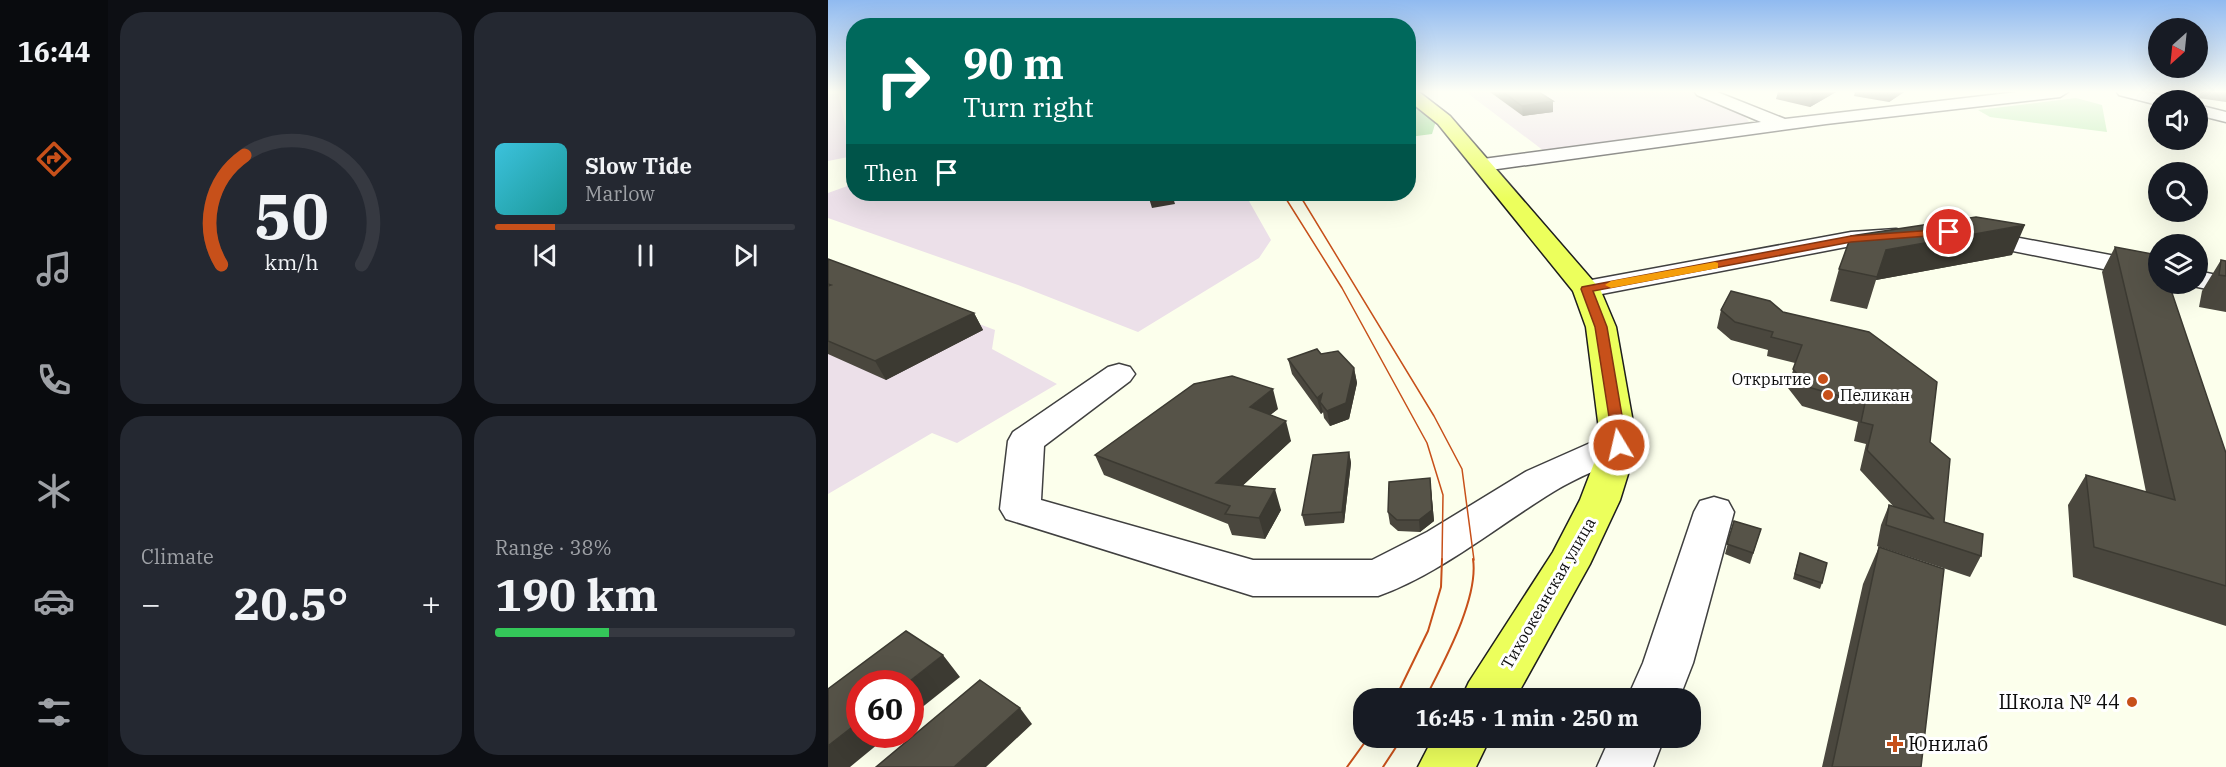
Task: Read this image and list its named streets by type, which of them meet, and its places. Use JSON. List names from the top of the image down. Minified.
{"streets":{"main road":["Тихоокеанская улица"]},"places":{"other":["Открытие","Пеликан","Школа № 44"],"health":["Юнилаб"]},"north":"bottom left","page":{"tabs":"16:44","turn":["90 m","Turn right"],"song":["Slow Tide","Marlow"],"then":"Then","tile":["Climate",["Range · 38%","190 km"]],"heat":["−","20.5°","+"],"limit":"60","trip":"16:45 · 1 min · 250 m","gauge":["50","km/h"]}}
